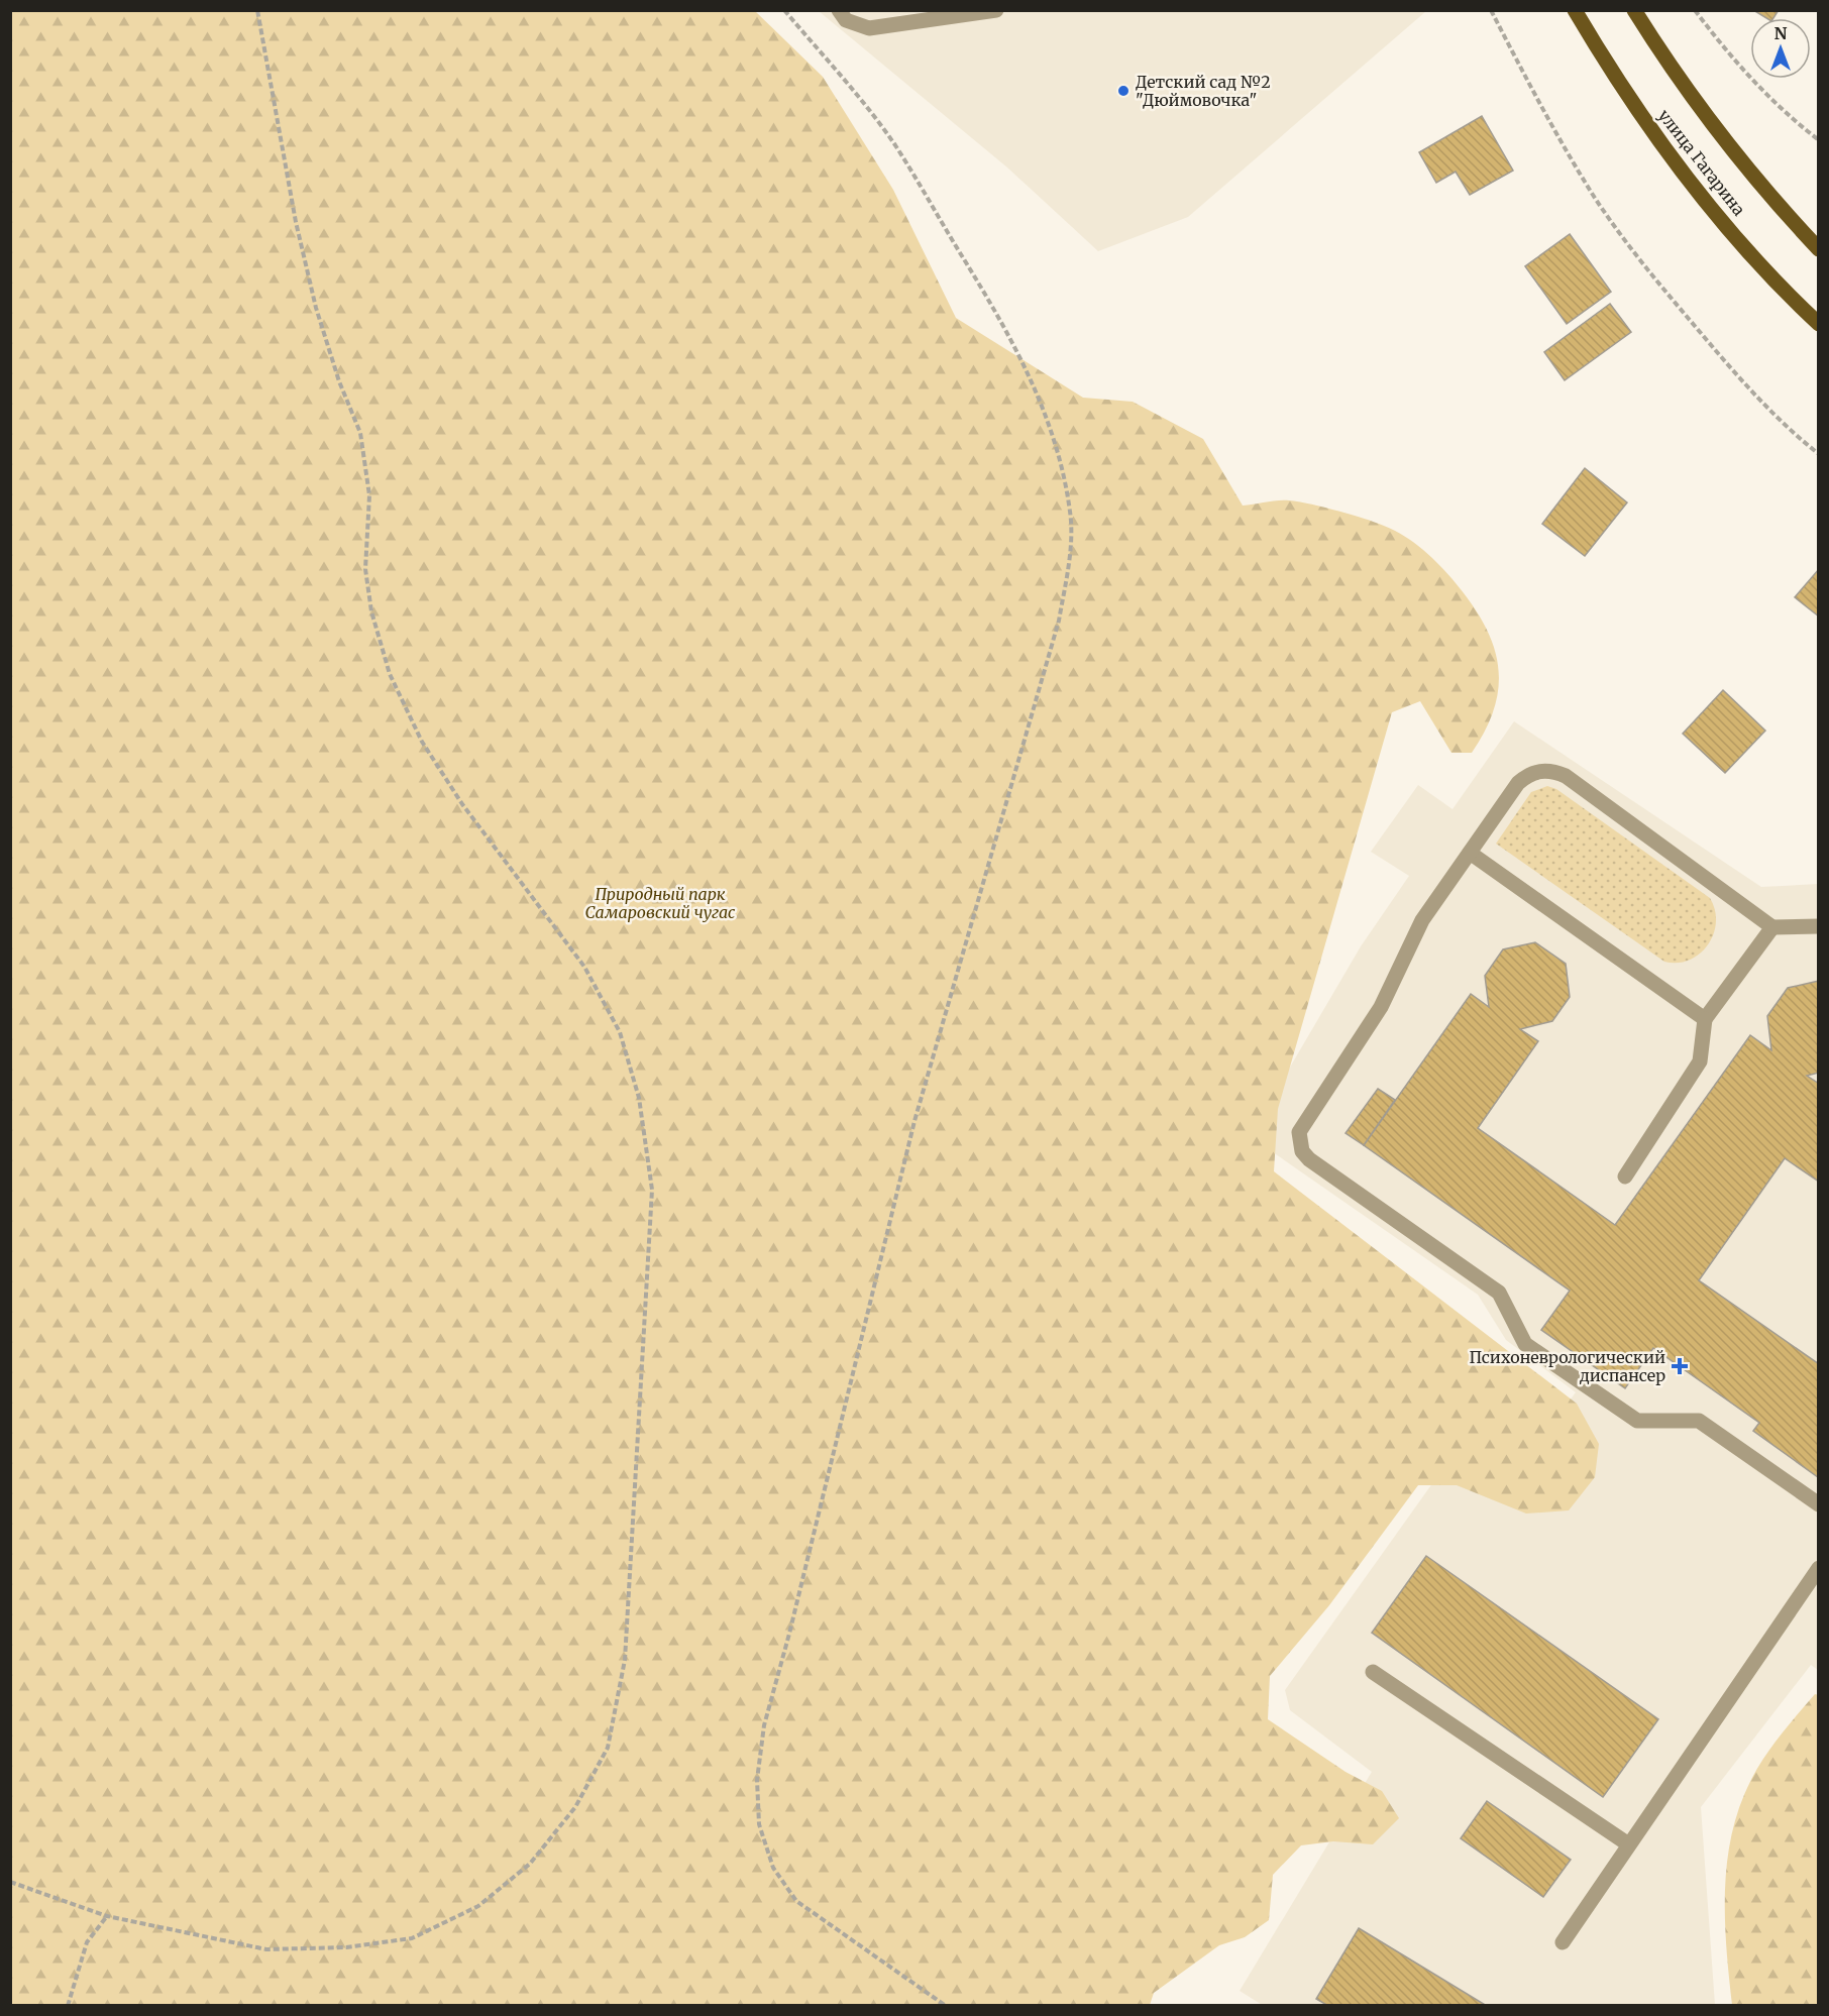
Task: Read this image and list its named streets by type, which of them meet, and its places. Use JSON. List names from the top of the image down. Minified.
{"streets":{"main road":["улица Гагарина"]},"parks":["Природный парк Самаровский чугас"],"places":{"other":["Детский сад №2 \"Дюймовочка\""],"health":["Психоневрологический диспансер"]},"north":"top"}
